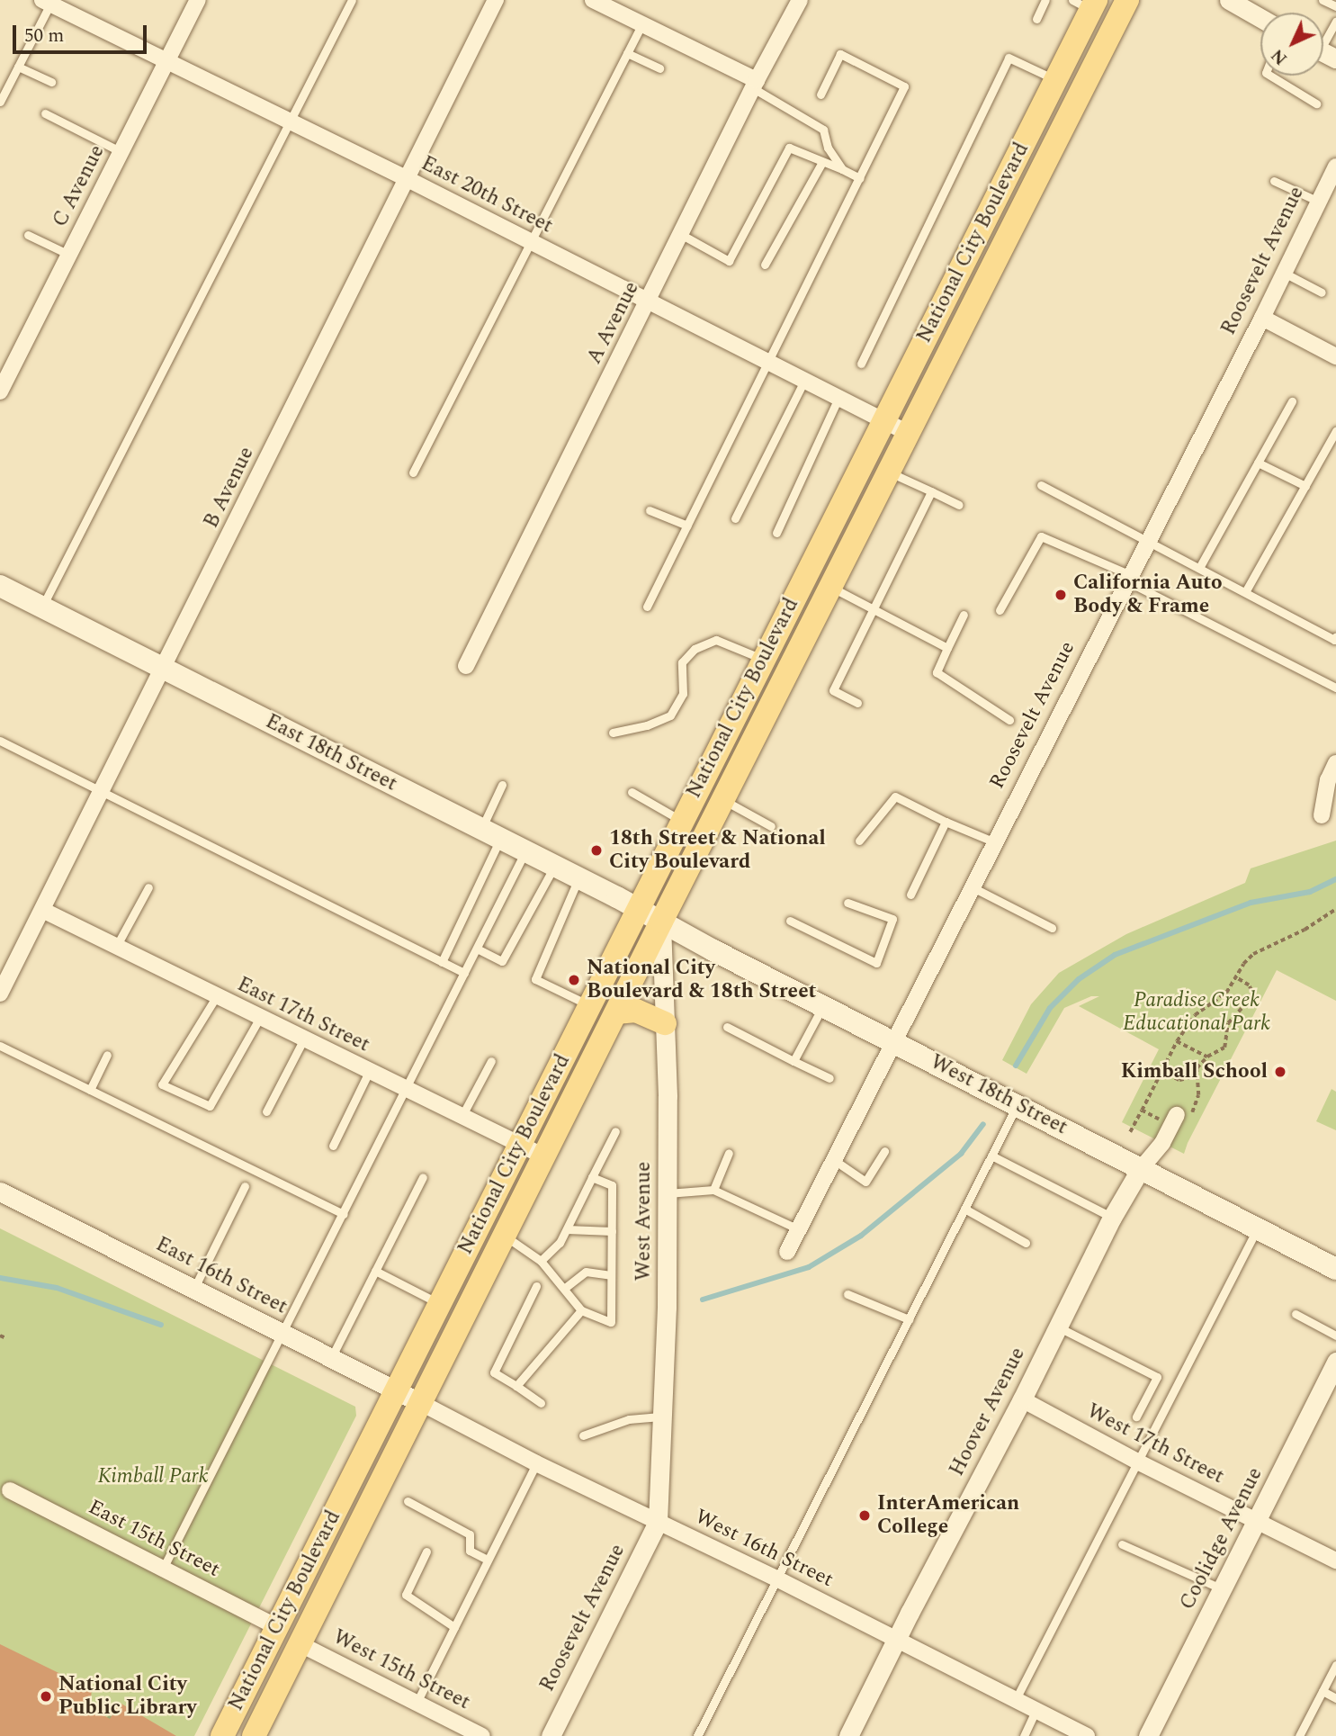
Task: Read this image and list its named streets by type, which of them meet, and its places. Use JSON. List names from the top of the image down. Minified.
{"streets":{"main road":["National City Boulevard","East 18th Street","West 18th Street"],"street":["C Avenue","East 20th Street","Roosevelt Avenue","A Avenue","B Avenue","East 17th Street","West Avenue","East 16th Street","Hoover Avenue","West 17th Street","East 15th Street","Coolidge Avenue","West 16th Street","West 15th Street"]},"crossings":[["C Avenue","East 20th Street"],["East 20th Street","National City Boulevard"],["East 20th Street","A Avenue"],["East 20th Street","B Avenue"],["National City Boulevard","East 18th Street"],["National City Boulevard","East 17th Street"],["National City Boulevard","West 18th Street"],["National City Boulevard","West Avenue"],["National City Boulevard","East 16th Street"],["National City Boulevard","East 15th Street"],["National City Boulevard","West 16th Street"],["National City Boulevard","West 15th Street"],["Roosevelt Avenue","West 18th Street"],["Roosevelt Avenue","West Avenue"],["Roosevelt Avenue","West 16th Street"],["B Avenue","East 18th Street"],["B Avenue","East 17th Street"],["East 18th Street","West 18th Street"],["East 18th Street","West Avenue"],["West 18th Street","West Avenue"],["West 18th Street","Hoover Avenue"],["West Avenue","West 16th Street"],["East 16th Street","West 16th Street"],["Hoover Avenue","West 17th Street"],["Hoover Avenue","West 16th Street"],["West 17th Street","Coolidge Avenue"]],"parks":["Paradise Creek Educational Park","Kimball Park"],"places":["California Auto Body & Frame","18th Street & National City Boulevard","National City Boulevard & 18th Street","Kimball School","InterAmerican College","National City Public Library"],"scale_bar":"50 m","north":"bottom left"}
